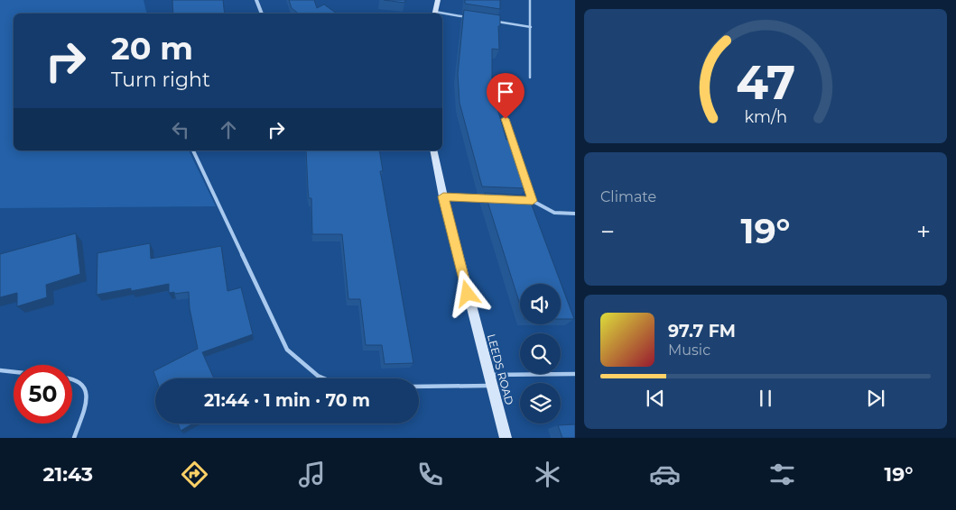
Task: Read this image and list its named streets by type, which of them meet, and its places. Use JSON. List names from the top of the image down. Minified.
{"streets":{"main road":["LEEDS ROAD"]},"page":{"turn":["20 m","Turn right"],"tile":"Climate","heat":["−","19°","+"],"song":["97.7 FM","Music"],"limit":"50","trip":"21:44 · 1 min · 70 m","tabs":["21:43","19°"],"gauge":["47","km/h"]}}
